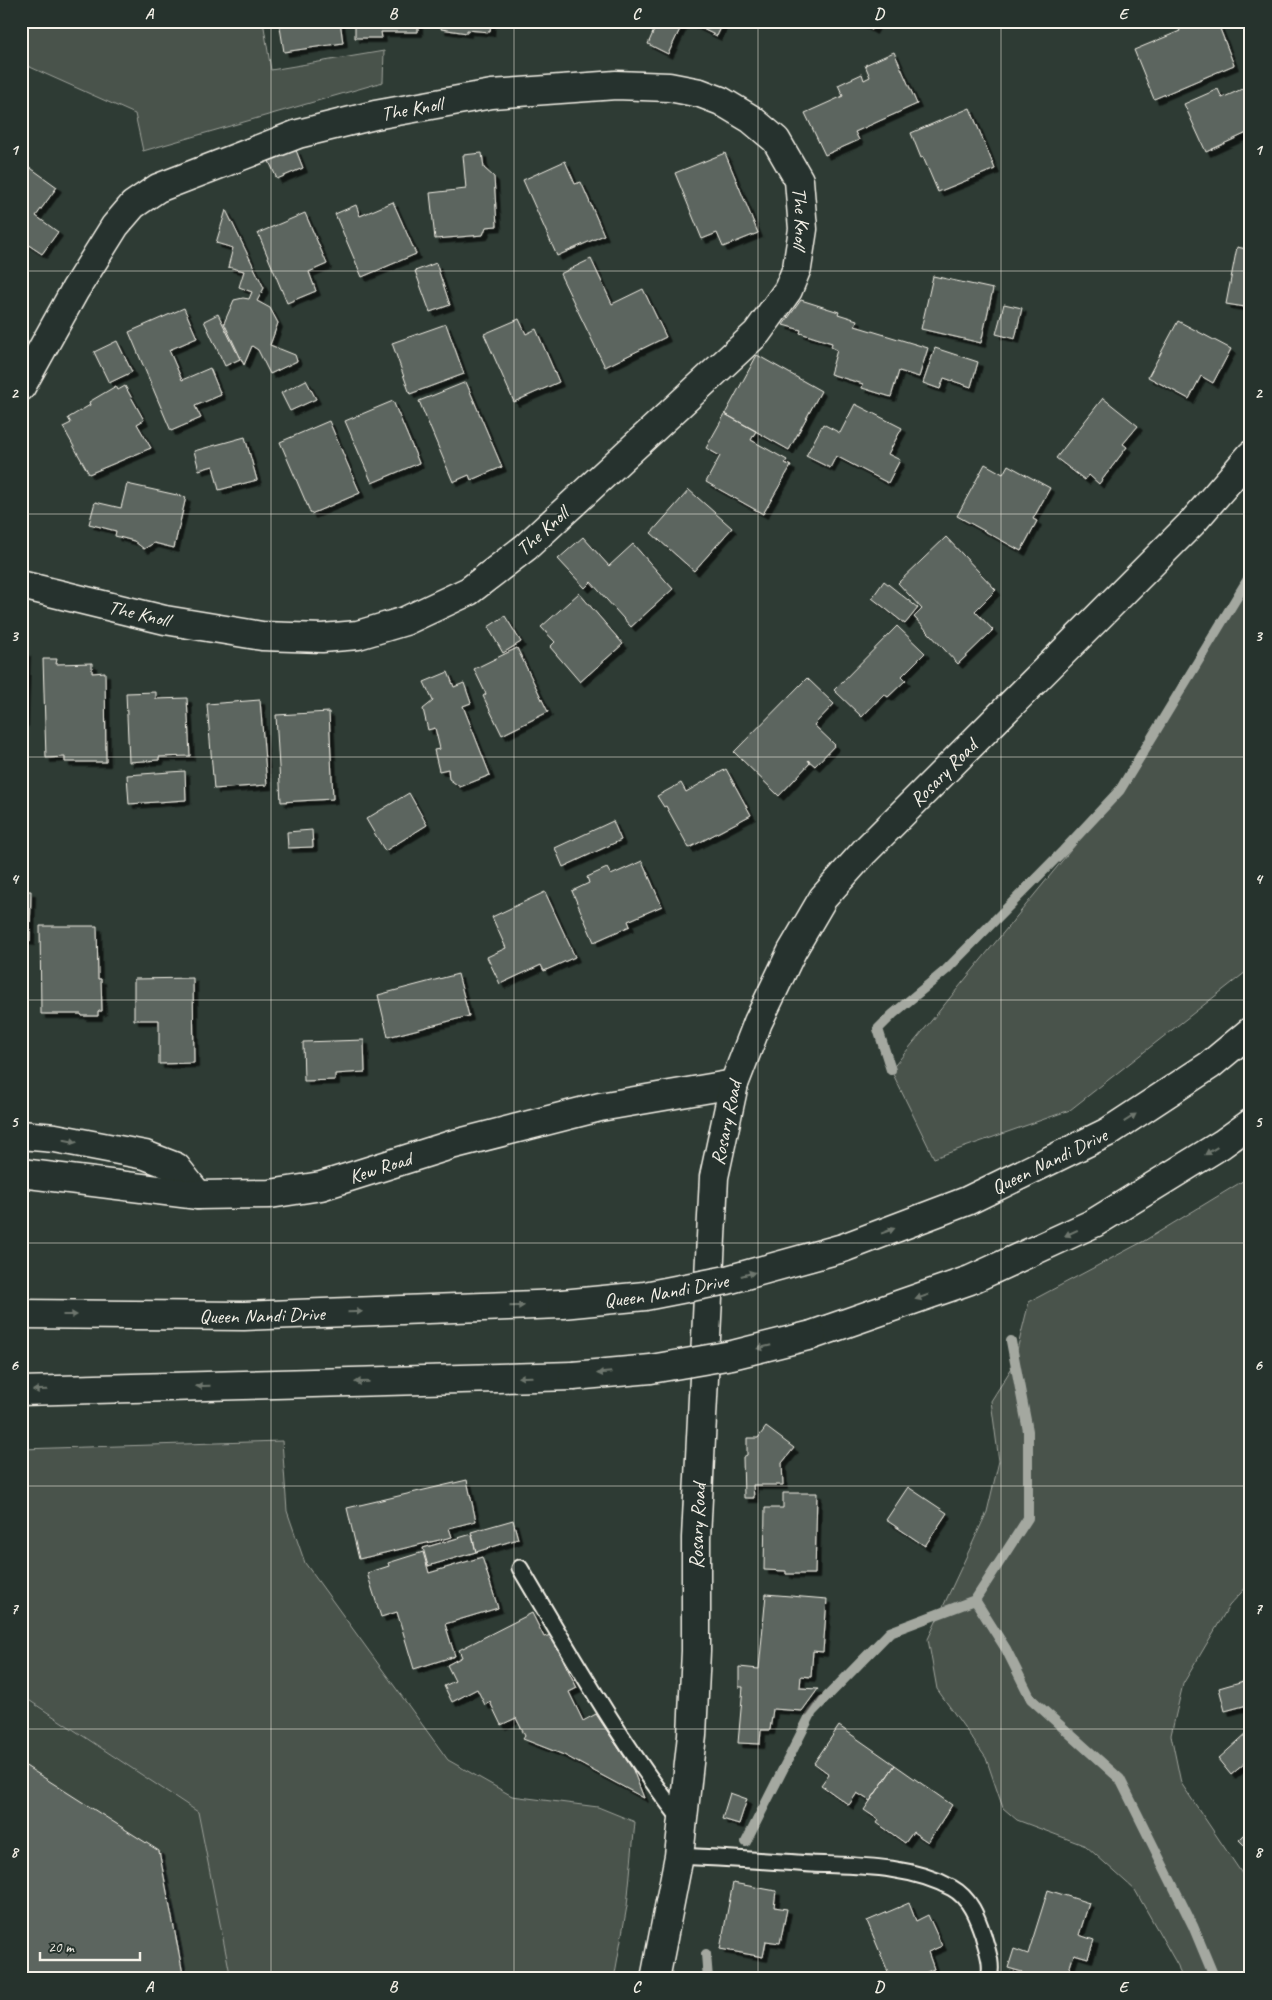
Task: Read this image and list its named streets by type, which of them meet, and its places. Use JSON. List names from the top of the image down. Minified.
{"streets":{"street":["The Knoll","Rosary Road","Queen Nandi Drive","Kew Road"]},"crossings":[["Rosary Road","Kew Road"]],"scale_bar":"20 m","grid":{"columns":["A","B","C","D","E"],"rows":["1","2","3","4","5","6","7","8"]}}
